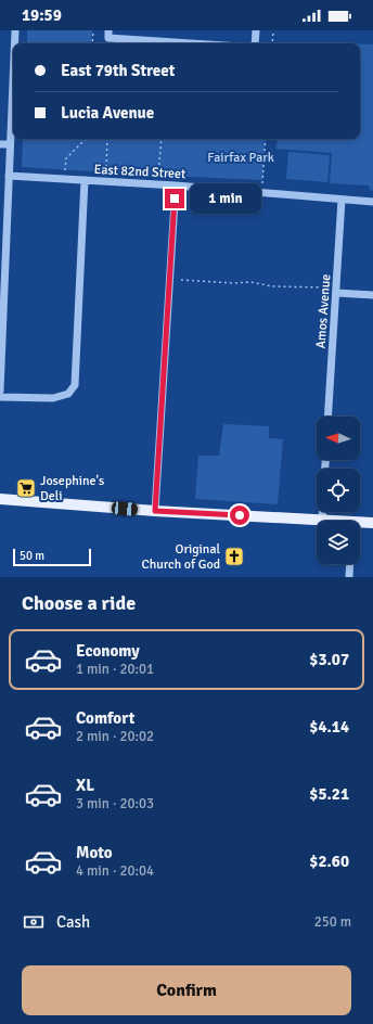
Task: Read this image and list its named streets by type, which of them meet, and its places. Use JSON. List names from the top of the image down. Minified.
{"streets":{"street":["East 82nd Street","Amos Avenue"]},"crossings":[["East 82nd Street","Amos Avenue"]],"parks":["Fairfax Park"],"places":{"supermarket":["Josephine's Deli"],"church":["Original Church of God"]},"scale_bar":"50 m","north":"left","page":{"status":"19:59","banner":["East 79th Street","Lucia Avenue"],"bubble":"1 min","scale":"50 m","heading":"Choose a ride","list":[{"name":"Economy","note":"1 min · 20:01","value":"$3.07"},{"name":"Comfort","note":"2 min · 20:02","value":"$4.14"},{"name":"XL","note":"3 min · 20:03","value":"$5.21"},{"name":"Moto","note":"4 min · 20:04","value":"$2.60"}],"pay":["Cash","250 m"],"buttons":"Confirm"}}
